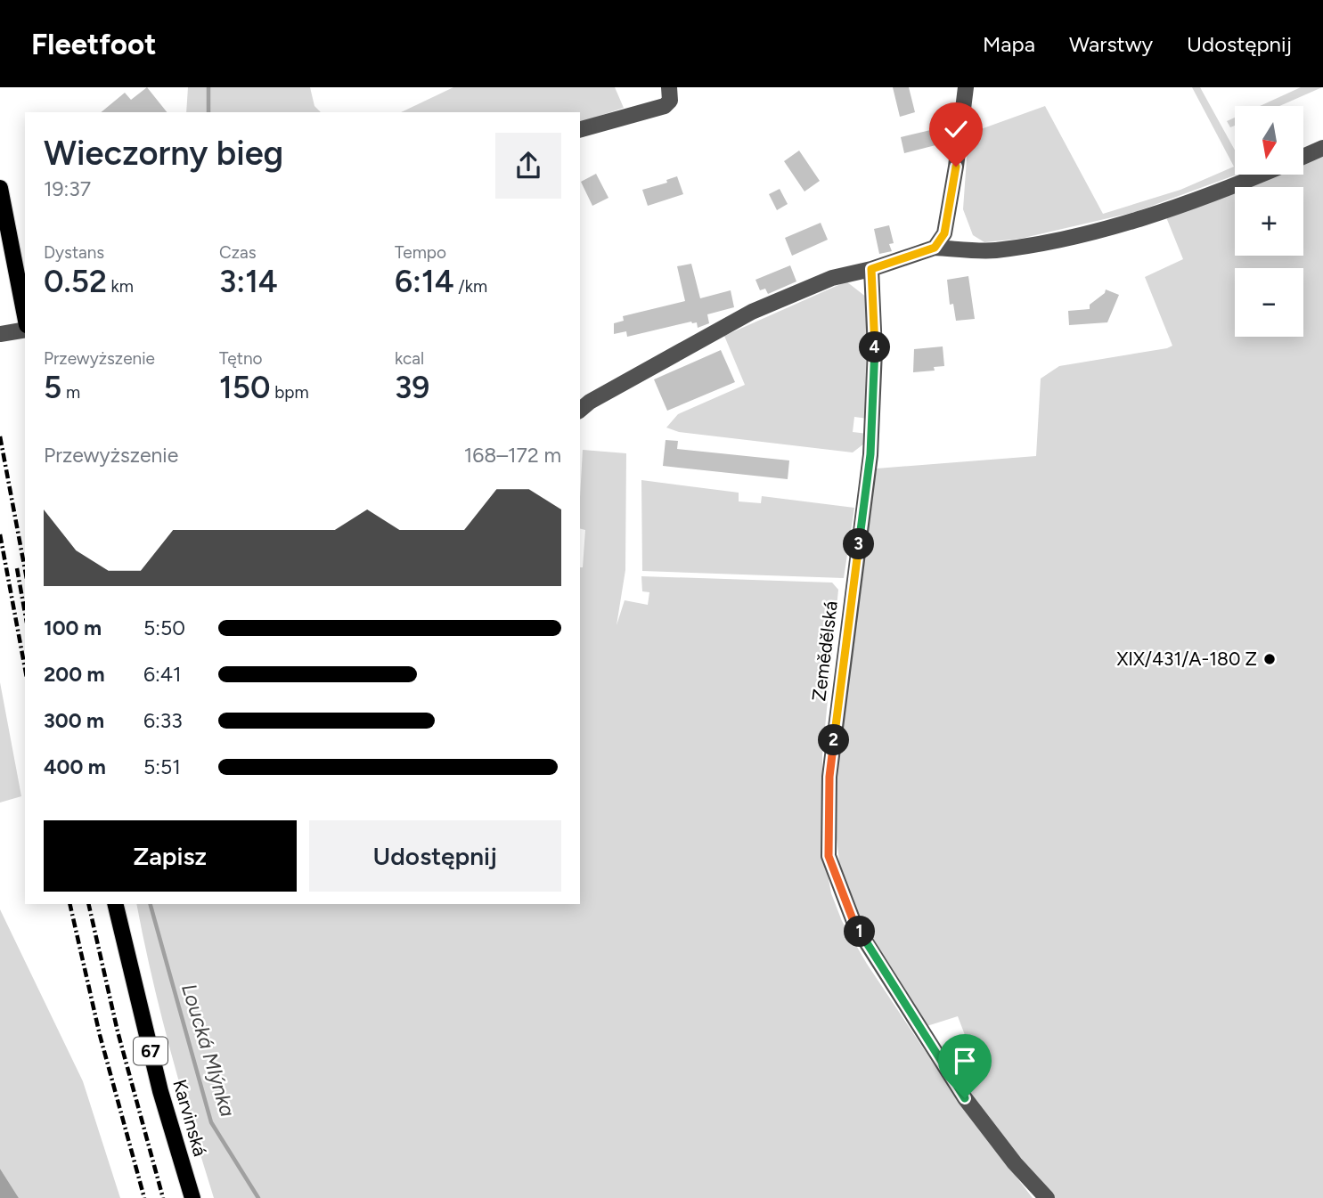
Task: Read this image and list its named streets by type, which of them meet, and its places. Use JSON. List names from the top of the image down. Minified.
{"streets":{"main road":["67","Karvinská"],"street":["Zemědělská"]},"water":["Loucká Mlýnka"],"places":["XIX/431/A-180 Z"],"north":"bottom","page":{"header":"Fleetfoot","nav":["Mapa","Warstwy","Udostępnij"],"map_buttons":["+","−"],"heading":["Wieczorny bieg","19:37"],"stats":[["Dystans","0.52 km"],["Czas","3:14"],["Tempo","6:14 /km"],["Przewyższenie","5 m"],["Tętno","150 bpm"],["kcal","39"]],"pins":["4","3","2","1"],"chart":["Przewyższenie","168–172 m"],"list":[{"name":"100 m","note":"5:50"},{"name":"200 m","note":"6:41"},{"name":"300 m","note":"6:33"},{"name":"400 m","note":"5:51"}],"buttons":["Zapisz","Udostępnij"]}}
